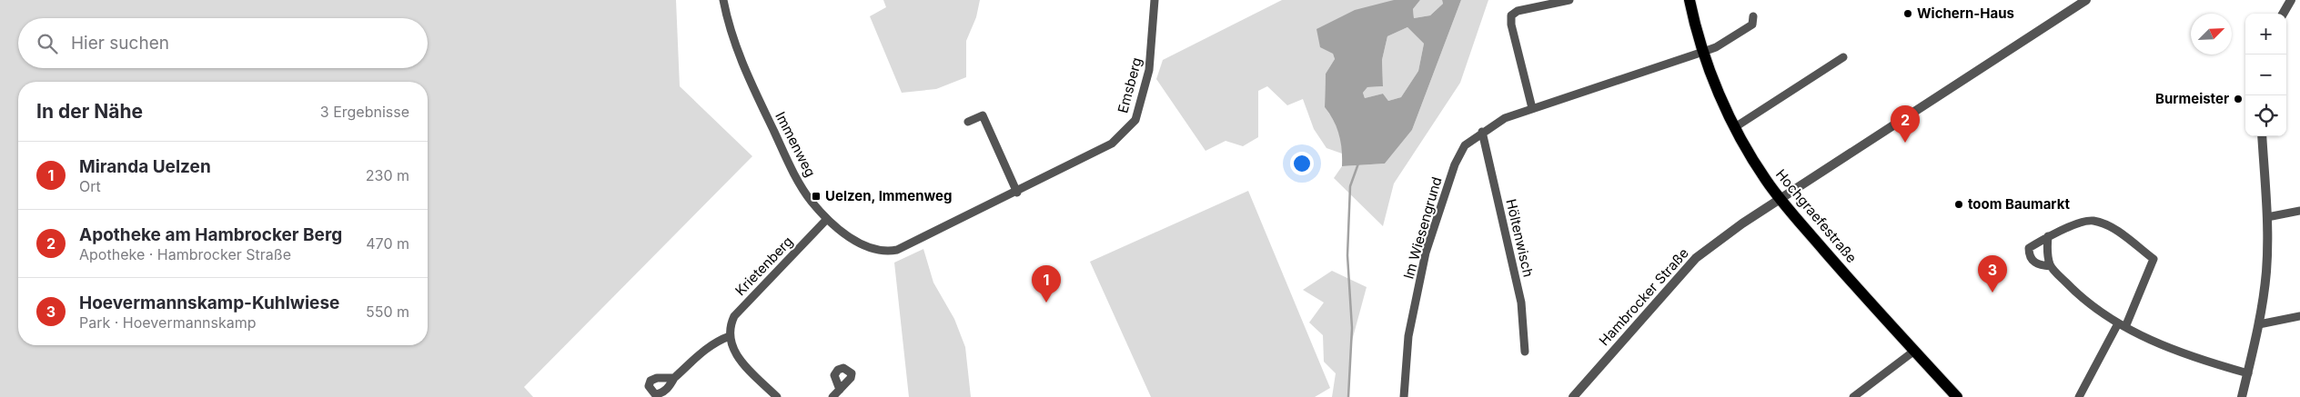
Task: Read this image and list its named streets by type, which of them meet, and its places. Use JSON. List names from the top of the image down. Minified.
{"streets":{"main road":["Hochgraefestraße"],"street":["Emsberg","Immenweg","Im Wiesengrund","Höltenwisch","Krietenberg","Hambrocker Straße"]},"crossings":[["Emsberg","Immenweg"],["Immenweg","Krietenberg"],["Hochgraefestraße","Im Wiesengrund"],["Hochgraefestraße","Hambrocker Straße"],["Im Wiesengrund","Höltenwisch"]],"places":{"other":["Wichern-Haus","Burmeister","toom Baumarkt"],"transit":["Uelzen, Immenweg"]},"north":"top right","page":{"map_buttons":["+","−"],"search":"Hier suchen","heading":["In der Nähe","3 Ergebnisse"],"pins":["2","3","1"],"list":[{"mark":"1","name":"Miranda Uelzen","note":"Ort","value":"230 m"},{"mark":"2","name":"Apotheke am Hambrocker Berg","note":"Apotheke · Hambrocker Straße","value":"470 m"},{"mark":"3","name":"Hoevermannskamp-Kuhlwiese","note":"Park · Hoevermannskamp","value":"550 m"}]}}
